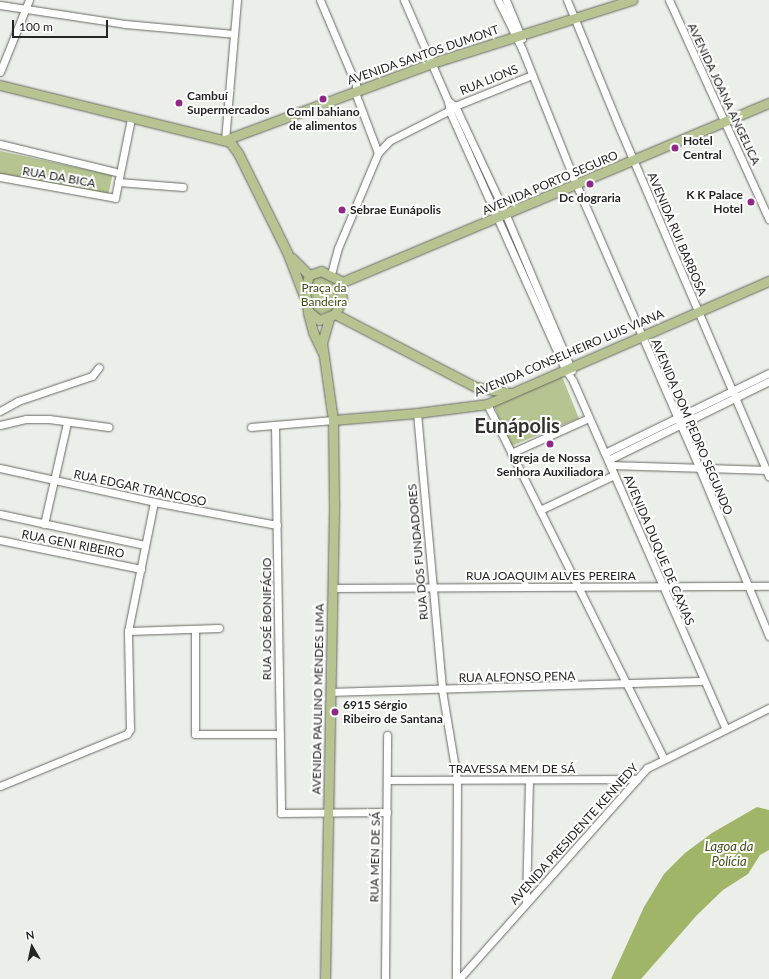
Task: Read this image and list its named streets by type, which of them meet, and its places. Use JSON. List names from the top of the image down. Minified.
{"streets":{"main road":["AVENIDA SANTOS DUMONT","AVENIDA PORTO SEGURO","AVENIDA CONSELHEIRO LUIS VIANA","AVENIDA PAULINO MENDES LIMA"],"street":["RUA LIONS","AVENIDA JOANA ANGELICA","RUA DA BICA","AVENIDA RUI BARBOSA","AVENIDA DOM PEDRO SEGUNDO","RUA EDGAR TRANCOSO","RUA GENI RIBEIRO","AVENIDA DUQUE DE CAXIAS","RUA DOS FUNDADORES","RUA JOAQUIM ALVES PEREIRA","RUA JOSÉ BONIFÁCIO","RUA ALFONSO PENA","TRAVESSA MEM DE SÁ","AVENIDA PRESIDENTE KENNEDY","RUA MEN DE SÁ"]},"crossings":[["AVENIDA SANTOS DUMONT","AVENIDA RUI BARBOSA"],["AVENIDA SANTOS DUMONT","AVENIDA DOM PEDRO SEGUNDO"],["AVENIDA SANTOS DUMONT","AVENIDA DUQUE DE CAXIAS"],["RUA LIONS","AVENIDA DOM PEDRO SEGUNDO"],["RUA LIONS","AVENIDA DUQUE DE CAXIAS"],["AVENIDA JOANA ANGELICA","AVENIDA PORTO SEGURO"],["AVENIDA PORTO SEGURO","AVENIDA RUI BARBOSA"],["AVENIDA PORTO SEGURO","AVENIDA DOM PEDRO SEGUNDO"],["AVENIDA PORTO SEGURO","AVENIDA DUQUE DE CAXIAS"],["AVENIDA RUI BARBOSA","AVENIDA CONSELHEIRO LUIS VIANA"],["AVENIDA CONSELHEIRO LUIS VIANA","AVENIDA DOM PEDRO SEGUNDO"],["AVENIDA CONSELHEIRO LUIS VIANA","AVENIDA DUQUE DE CAXIAS"],["AVENIDA CONSELHEIRO LUIS VIANA","RUA DOS FUNDADORES"],["AVENIDA CONSELHEIRO LUIS VIANA","RUA JOSÉ BONIFÁCIO"],["AVENIDA CONSELHEIRO LUIS VIANA","AVENIDA PAULINO MENDES LIMA"],["AVENIDA DOM PEDRO SEGUNDO","RUA JOAQUIM ALVES PEREIRA"],["RUA EDGAR TRANCOSO","RUA JOSÉ BONIFÁCIO"],["AVENIDA DUQUE DE CAXIAS","RUA JOAQUIM ALVES PEREIRA"],["AVENIDA DUQUE DE CAXIAS","RUA ALFONSO PENA"],["AVENIDA DUQUE DE CAXIAS","AVENIDA PRESIDENTE KENNEDY"],["RUA DOS FUNDADORES","RUA JOAQUIM ALVES PEREIRA"],["RUA DOS FUNDADORES","RUA ALFONSO PENA"],["RUA DOS FUNDADORES","TRAVESSA MEM DE SÁ"],["RUA DOS FUNDADORES","AVENIDA PRESIDENTE KENNEDY"],["RUA JOAQUIM ALVES PEREIRA","AVENIDA PAULINO MENDES LIMA"],["RUA JOSÉ BONIFÁCIO","AVENIDA PAULINO MENDES LIMA"],["RUA ALFONSO PENA","AVENIDA PAULINO MENDES LIMA"],["TRAVESSA MEM DE SÁ","AVENIDA PRESIDENTE KENNEDY"],["TRAVESSA MEM DE SÁ","RUA MEN DE SÁ"]],"districts":["Eunápolis"],"water":["Lagoa da Polícia"],"parks":["Praça da Bandeira"],"places":["Coml bahiano de alimentos","Cambuí Supermercados","Hotel Central","Dc dograria","K K Palace Hotel","Sebrae Eunápolis","Igreja de Nossa Senhora Auxiliadora","6915 Sérgio Ribeiro de Santana"],"scale_bar":"100 m","north":"top"}
